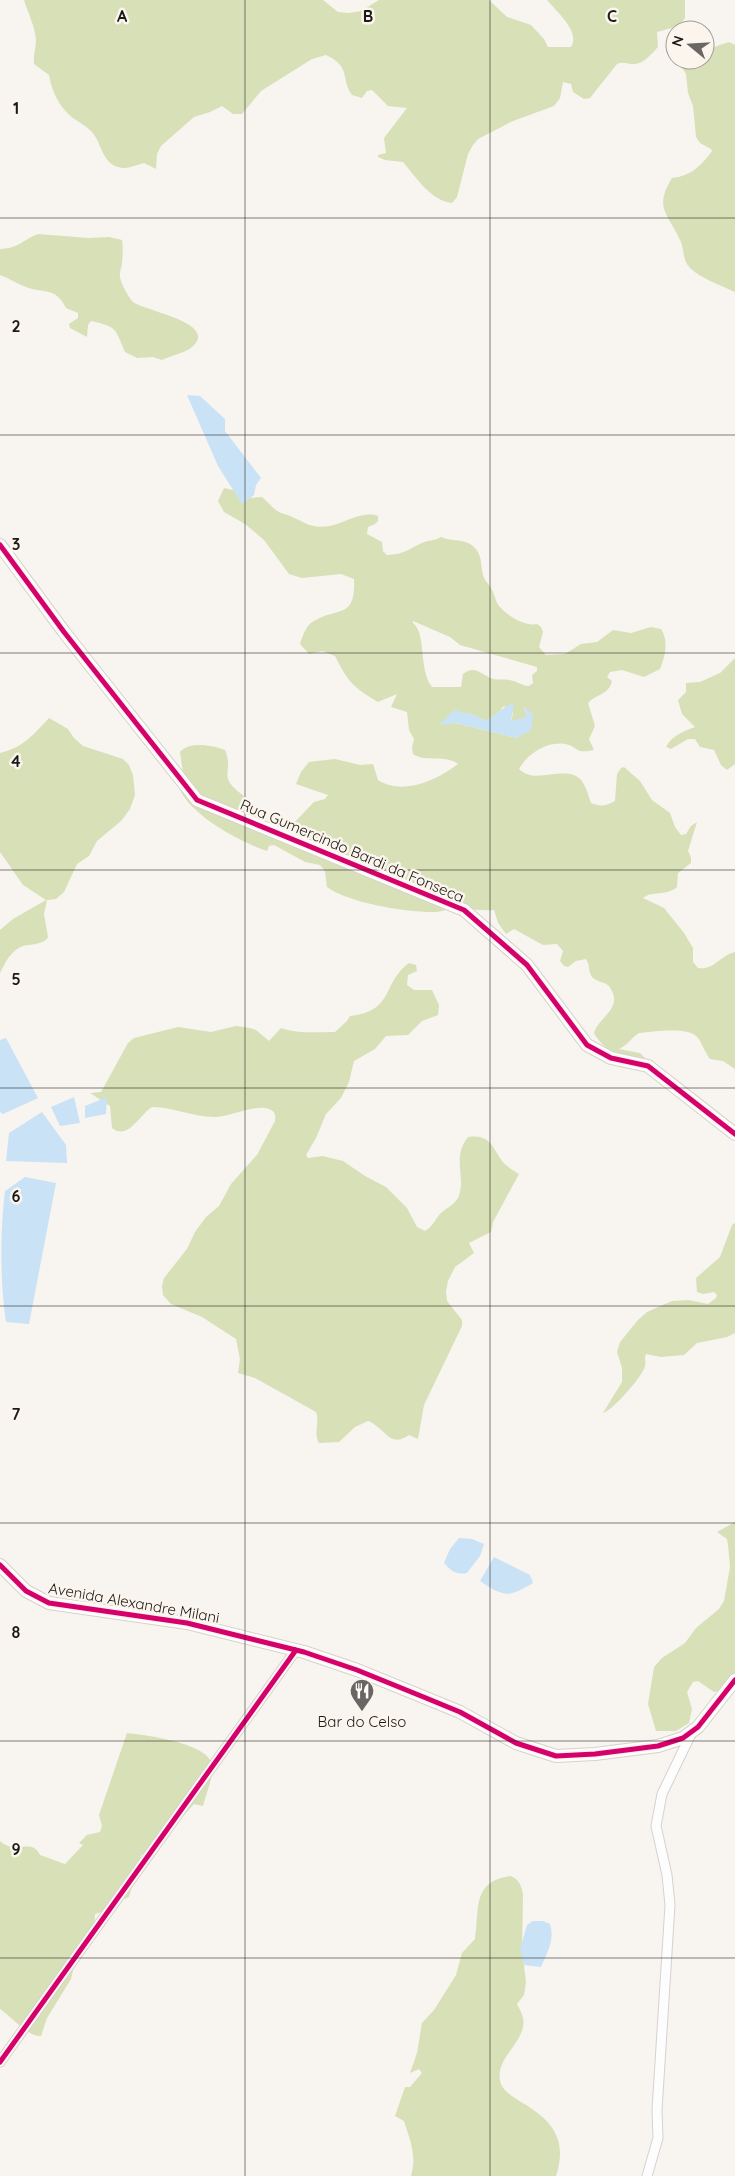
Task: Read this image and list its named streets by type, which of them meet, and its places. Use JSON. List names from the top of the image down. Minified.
{"streets":{"street":["Rua Gumercindo Bardi da Fonseca","Avenida Alexandre Milani"]},"places":{"restaurant":["Bar do Celso"]},"north":"left","grid":{"columns":["A","B","C"],"rows":["1","2","3","4","5","6","7","8","9"]}}
